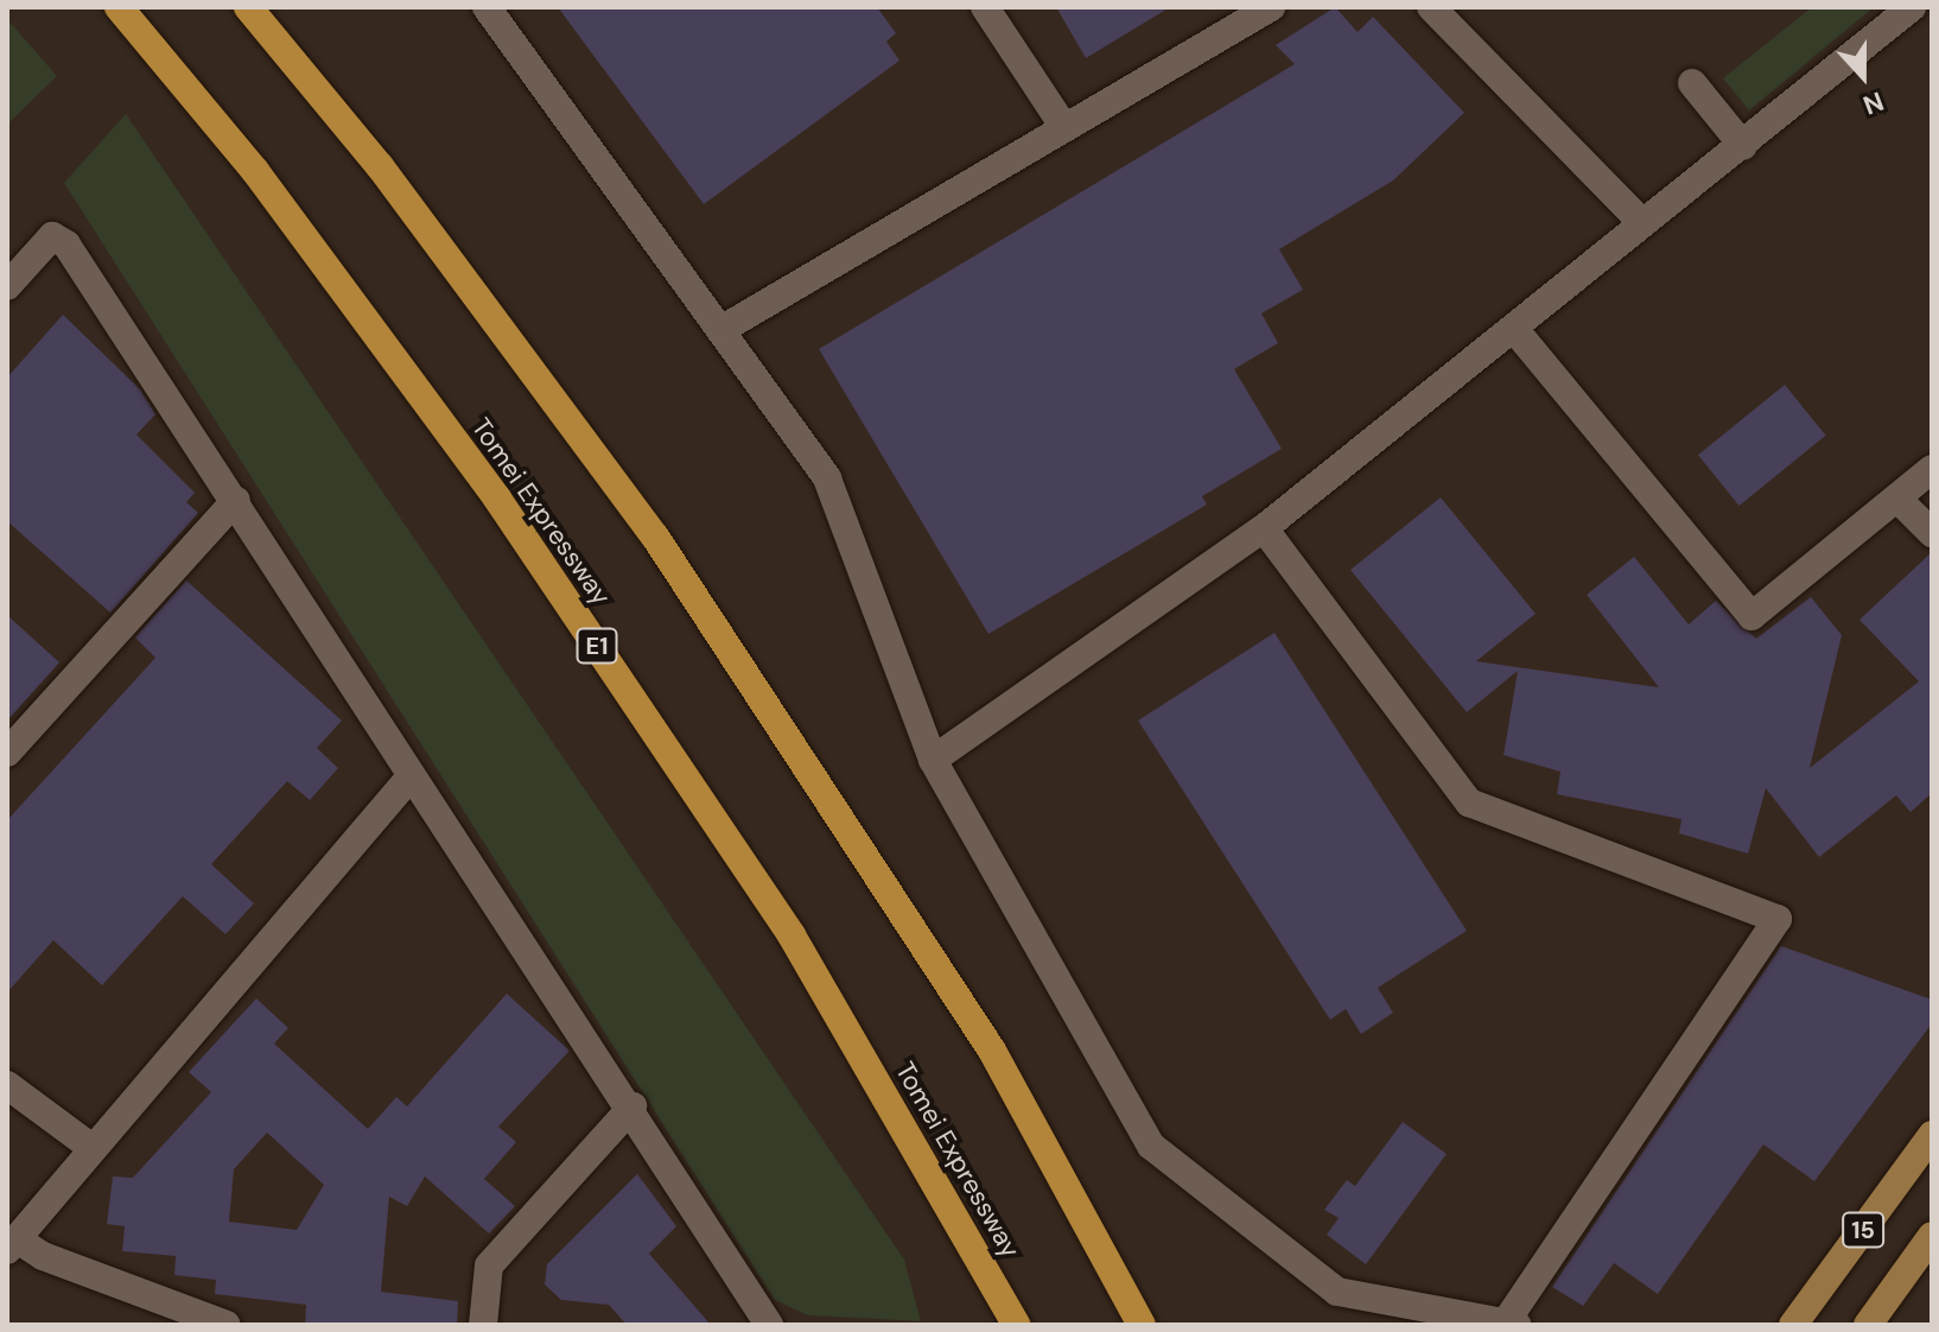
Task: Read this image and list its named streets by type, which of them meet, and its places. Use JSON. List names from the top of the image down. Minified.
{"streets":{"highway":["Tomei Expressway","E1"],"main road":["15"]},"north":"bottom"}
